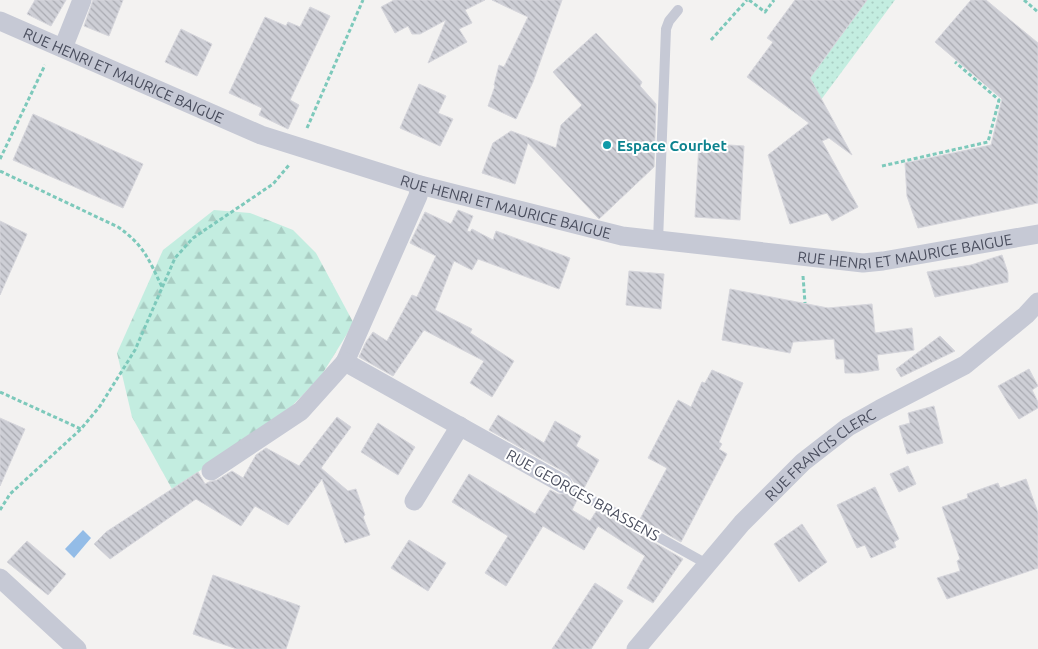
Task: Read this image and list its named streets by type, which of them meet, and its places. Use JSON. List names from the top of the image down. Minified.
{"streets":{"street":["RUE HENRI ET MAURICE BAIGUE","RUE FRANCIS CLERC","RUE GEORGES BRASSENS"]},"crossings":[["RUE FRANCIS CLERC","RUE GEORGES BRASSENS"]],"places":["Espace Courbet"]}
